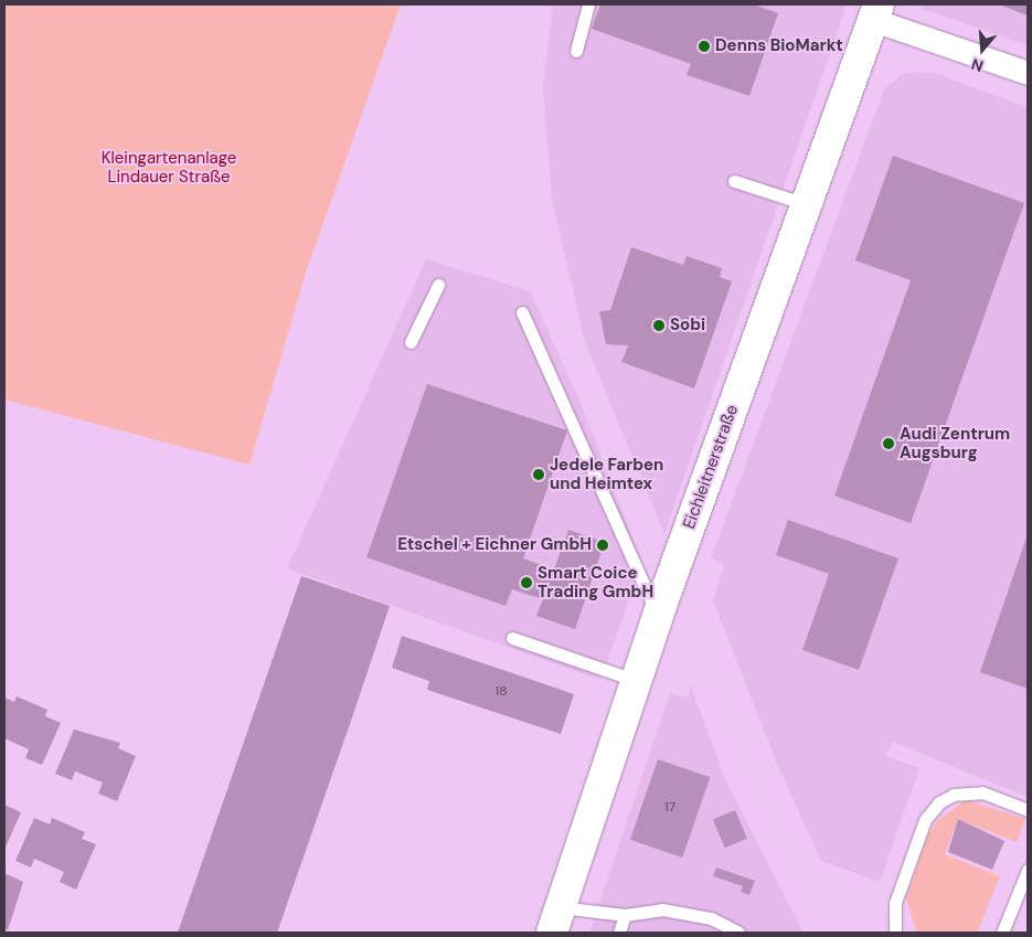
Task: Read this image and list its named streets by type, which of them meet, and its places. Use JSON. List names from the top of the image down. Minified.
{"streets":{"main road":["Eichleitnerstraße"]},"parks":["Kleingartenanlage Lindauer Straße"],"places":["Denns BioMarkt","Sobi","Audi Zentrum Augsburg","Jedele Farben und Heimtex","Etschel + Eichner GmbH","Smart Coice Trading GmbH"],"house_numbers":["18","17"],"north":"bottom"}
